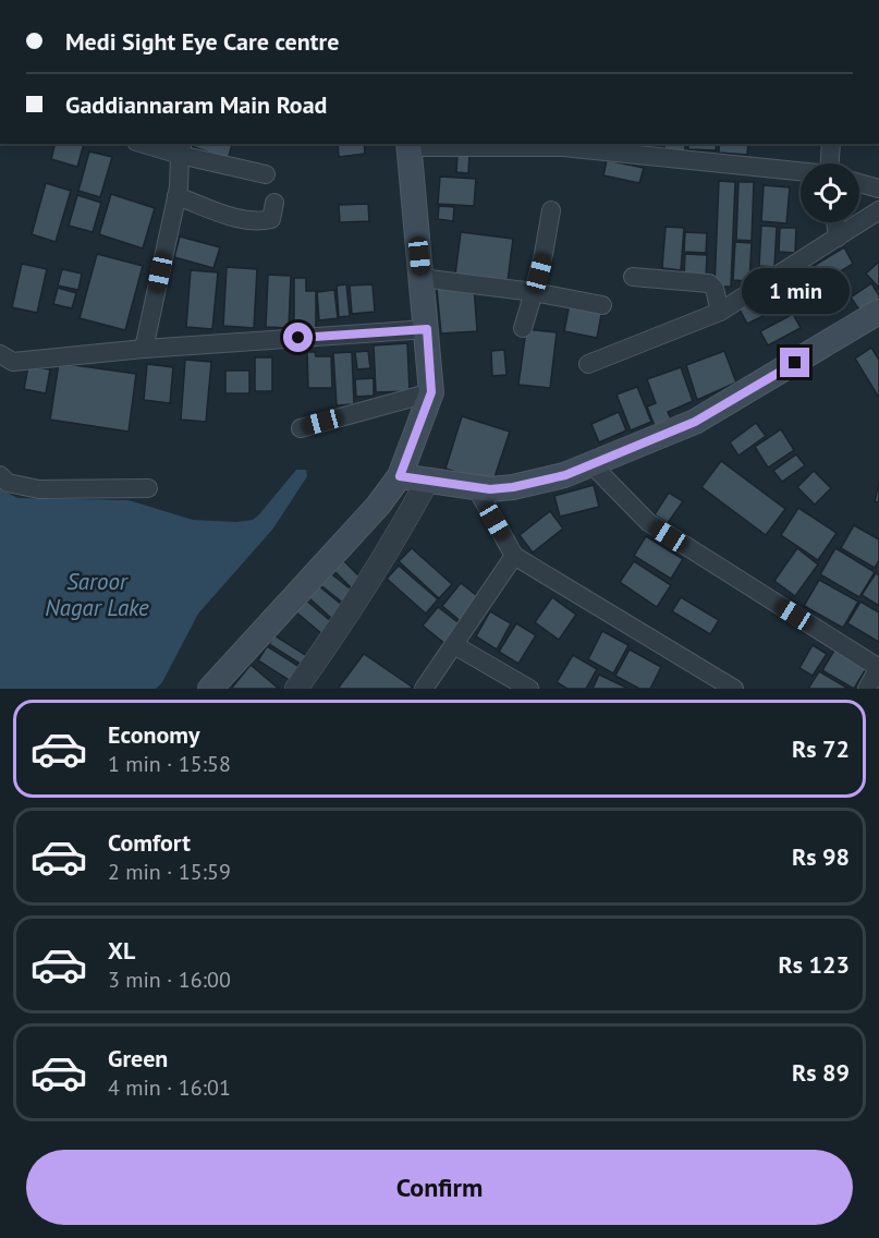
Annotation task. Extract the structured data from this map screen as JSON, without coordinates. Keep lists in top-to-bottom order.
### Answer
{
  "water": ["Saroor Nagar Lake"],
  "page": {
    "banner": ["Medi Sight Eye Care centre", "Gaddiannaram Main Road"],
    "bubble": "1 min",
    "list": [
      {
        "name": "Economy",
        "note": "1 min · 15:58",
        "value": "Rs 72"
      },
      {
        "name": "Comfort",
        "note": "2 min · 15:59",
        "value": "Rs 98"
      },
      {
        "name": "XL",
        "note": "3 min · 16:00",
        "value": "Rs 123"
      },
      {
        "name": "Green",
        "note": "4 min · 16:01",
        "value": "Rs 89"
      }
    ],
    "buttons": "Confirm"
  }
}
